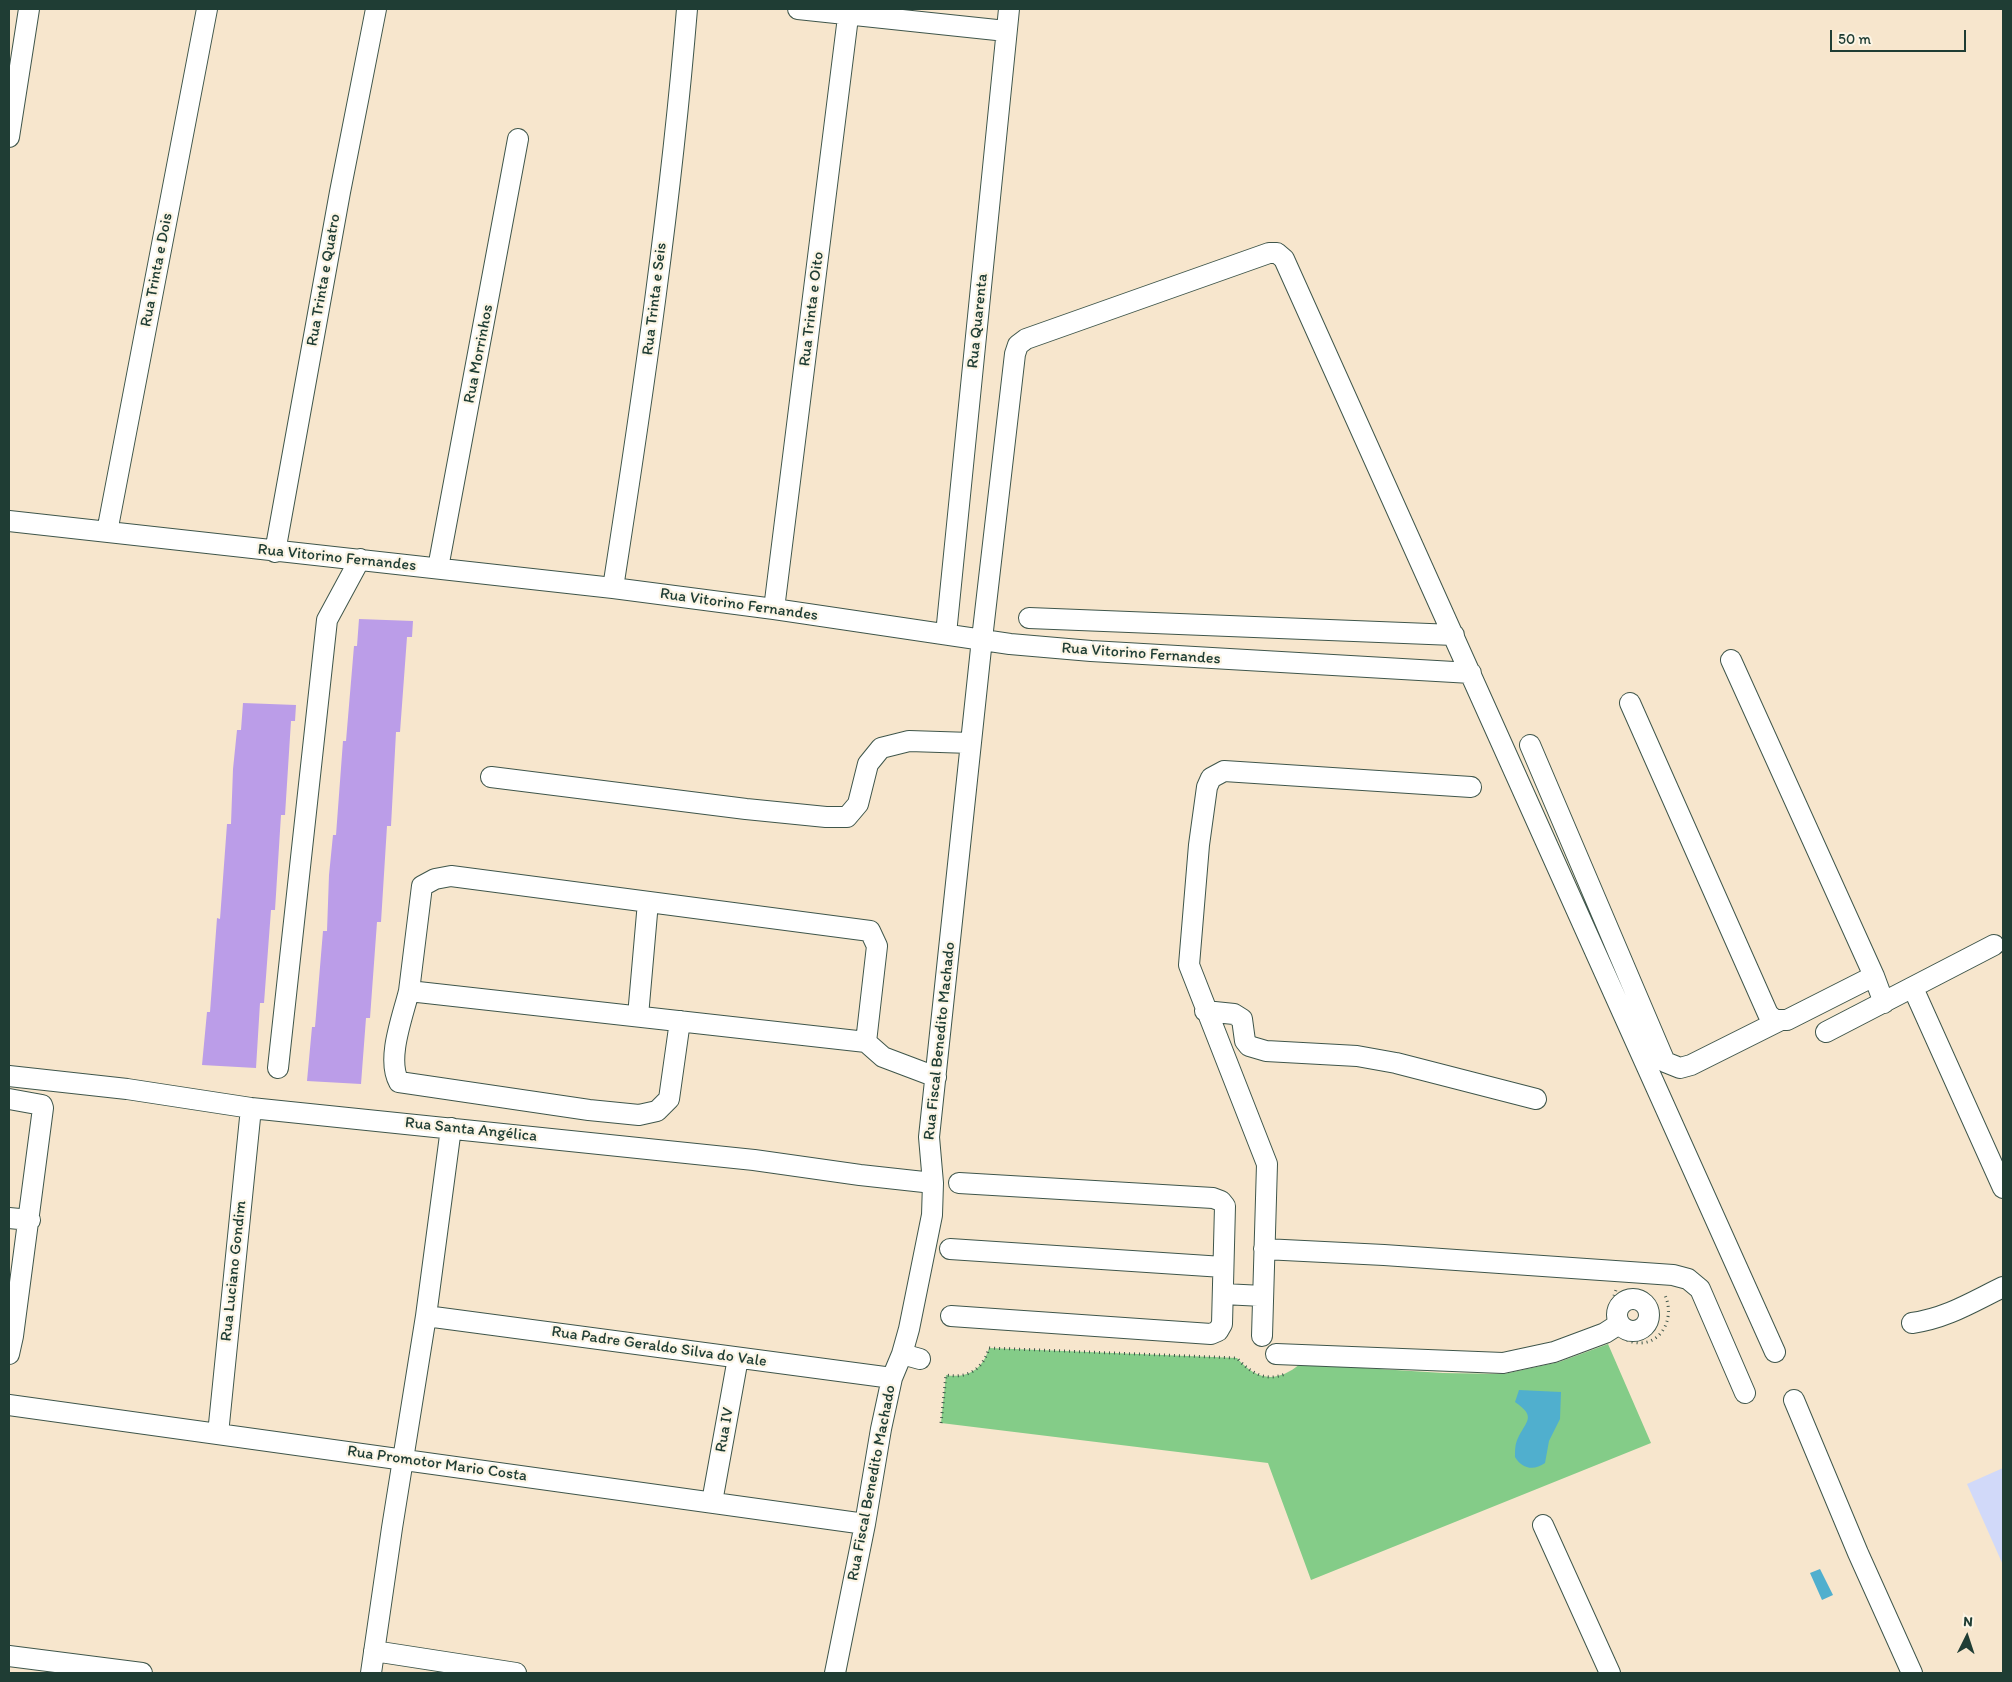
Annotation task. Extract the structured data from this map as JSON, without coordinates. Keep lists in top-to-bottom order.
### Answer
{
  "streets": {
    "street": [
      "Rua Trinta e Dois",
      "Rua Trinta e Quatro",
      "Rua Trinta e Seis",
      "Rua Trinta e Oito",
      "Rua Quarenta",
      "Rua Morrinhos",
      "Rua Vitorino Fernandes",
      "Rua Fiscal Benedito Machado",
      "Rua Santa Angélica",
      "Rua Luciano Gondim",
      "Rua Padre Geraldo Silva do Vale",
      "Rua IV",
      "Rua Promotor Mario Costa"
    ]
  },
  "crossings": [
    ["Rua Trinta e Dois", "Rua Vitorino Fernandes"],
    ["Rua Trinta e Quatro", "Rua Vitorino Fernandes"],
    ["Rua Trinta e Seis", "Rua Vitorino Fernandes"],
    ["Rua Trinta e Oito", "Rua Vitorino Fernandes"],
    ["Rua Quarenta", "Rua Vitorino Fernandes"],
    ["Rua Morrinhos", "Rua Vitorino Fernandes"],
    ["Rua Vitorino Fernandes", "Rua Fiscal Benedito Machado"],
    ["Rua Fiscal Benedito Machado", "Rua Santa Angélica"],
    ["Rua Fiscal Benedito Machado", "Rua Padre Geraldo Silva do Vale"],
    ["Rua Fiscal Benedito Machado", "Rua Promotor Mario Costa"],
    ["Rua Santa Angélica", "Rua Luciano Gondim"],
    ["Rua Luciano Gondim", "Rua Promotor Mario Costa"],
    ["Rua Padre Geraldo Silva do Vale", "Rua IV"],
    ["Rua IV", "Rua Promotor Mario Costa"]
  ],
  "scale_bar": "50 m",
  "north": "top"
}
